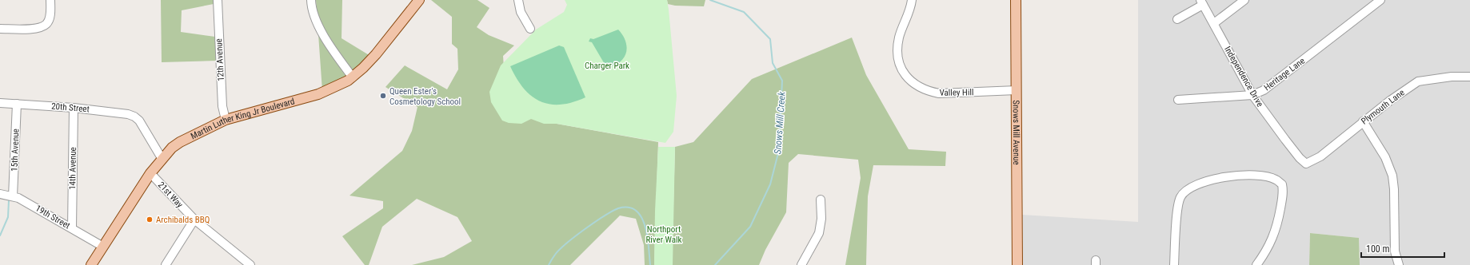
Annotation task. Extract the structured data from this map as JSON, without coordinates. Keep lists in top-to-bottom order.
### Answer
{
  "streets": {
    "main road": ["Martin Luther King Jr Boulevard", "Snows Mill Avenue"],
    "street": [
      "12th Avenue",
      "Heritage Lane",
      "Independence Drive",
      "Valley Hill",
      "Plymouth Lane",
      "20th Street",
      "15th Avenue",
      "14th Avenue",
      "21st Way",
      "19th Street"
    ]
  },
  "crossings": [
    ["12th Avenue", "Martin Luther King Jr Boulevard"],
    ["Heritage Lane", "Independence Drive"],
    ["Independence Drive", "Plymouth Lane"],
    ["Valley Hill", "Snows Mill Avenue"],
    ["20th Street", "Martin Luther King Jr Boulevard"],
    ["20th Street", "15th Avenue"],
    ["20th Street", "14th Avenue"],
    ["Martin Luther King Jr Boulevard", "21st Way"],
    ["Martin Luther King Jr Boulevard", "19th Street"],
    ["15th Avenue", "19th Street"],
    ["14th Avenue", "19th Street"]
  ],
  "water": ["Snows Mill Creek"],
  "parks": ["Charger Park", "Northport River Walk"],
  "places": ["Queen Ester's Cosmetology School", "Archibalds BBQ"],
  "scale_bar": "100 m"
}
